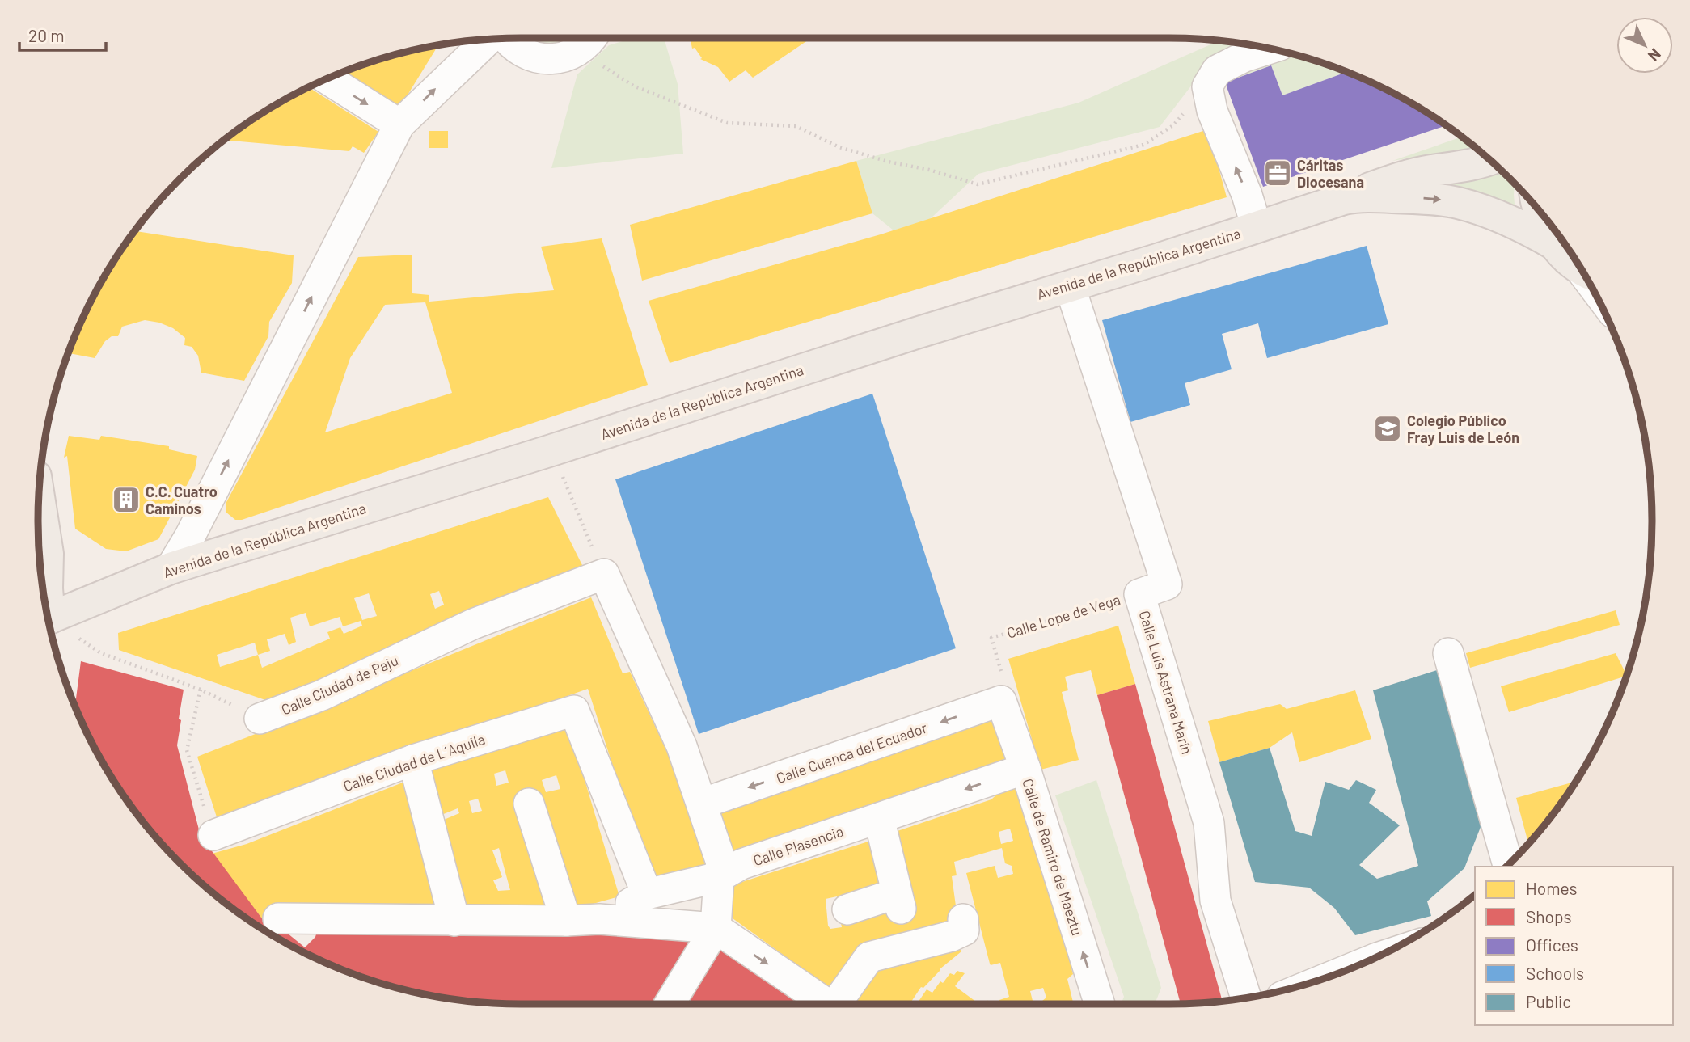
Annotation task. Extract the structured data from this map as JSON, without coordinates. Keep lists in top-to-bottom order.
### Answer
{
  "streets": {
    "main road": ["Avenida de la República Argentina"],
    "street": [
      "Calle Luis Astrana Marín",
      "Calle Ciudad de Paju",
      "Calle Cuenca del Ecuador",
      "Calle Ciudad de L´Aquila",
      "Calle Plasencia",
      "Calle de Ramiro de Maeztu"
    ],
    "path": ["Calle Lope de Vega"]
  },
  "crossings": [
    ["Avenida de la República Argentina", "Calle Luis Astrana Marín"],
    ["Calle Lope de Vega", "Calle Luis Astrana Marín"],
    ["Calle Lope de Vega", "Calle Cuenca del Ecuador"],
    ["Calle Lope de Vega", "Calle de Ramiro de Maeztu"],
    ["Calle Cuenca del Ecuador", "Calle de Ramiro de Maeztu"],
    ["Calle Ciudad de L´Aquila", "Calle Plasencia"],
    ["Calle Plasencia", "Calle de Ramiro de Maeztu"]
  ],
  "one_way": ["Calle de Ramiro de Maeztu"],
  "places": {
    "office": ["Cáritas Diocesana"],
    "school or university": ["Colegio Público Fray Luis de León"],
    "building": ["C.C. Cuatro Caminos"]
  },
  "legend": [
    "Homes",
    "Shops",
    "Offices",
    "Schools",
    "Public"
  ],
  "scale_bar": "20 m",
  "north": "bottom right"
}
